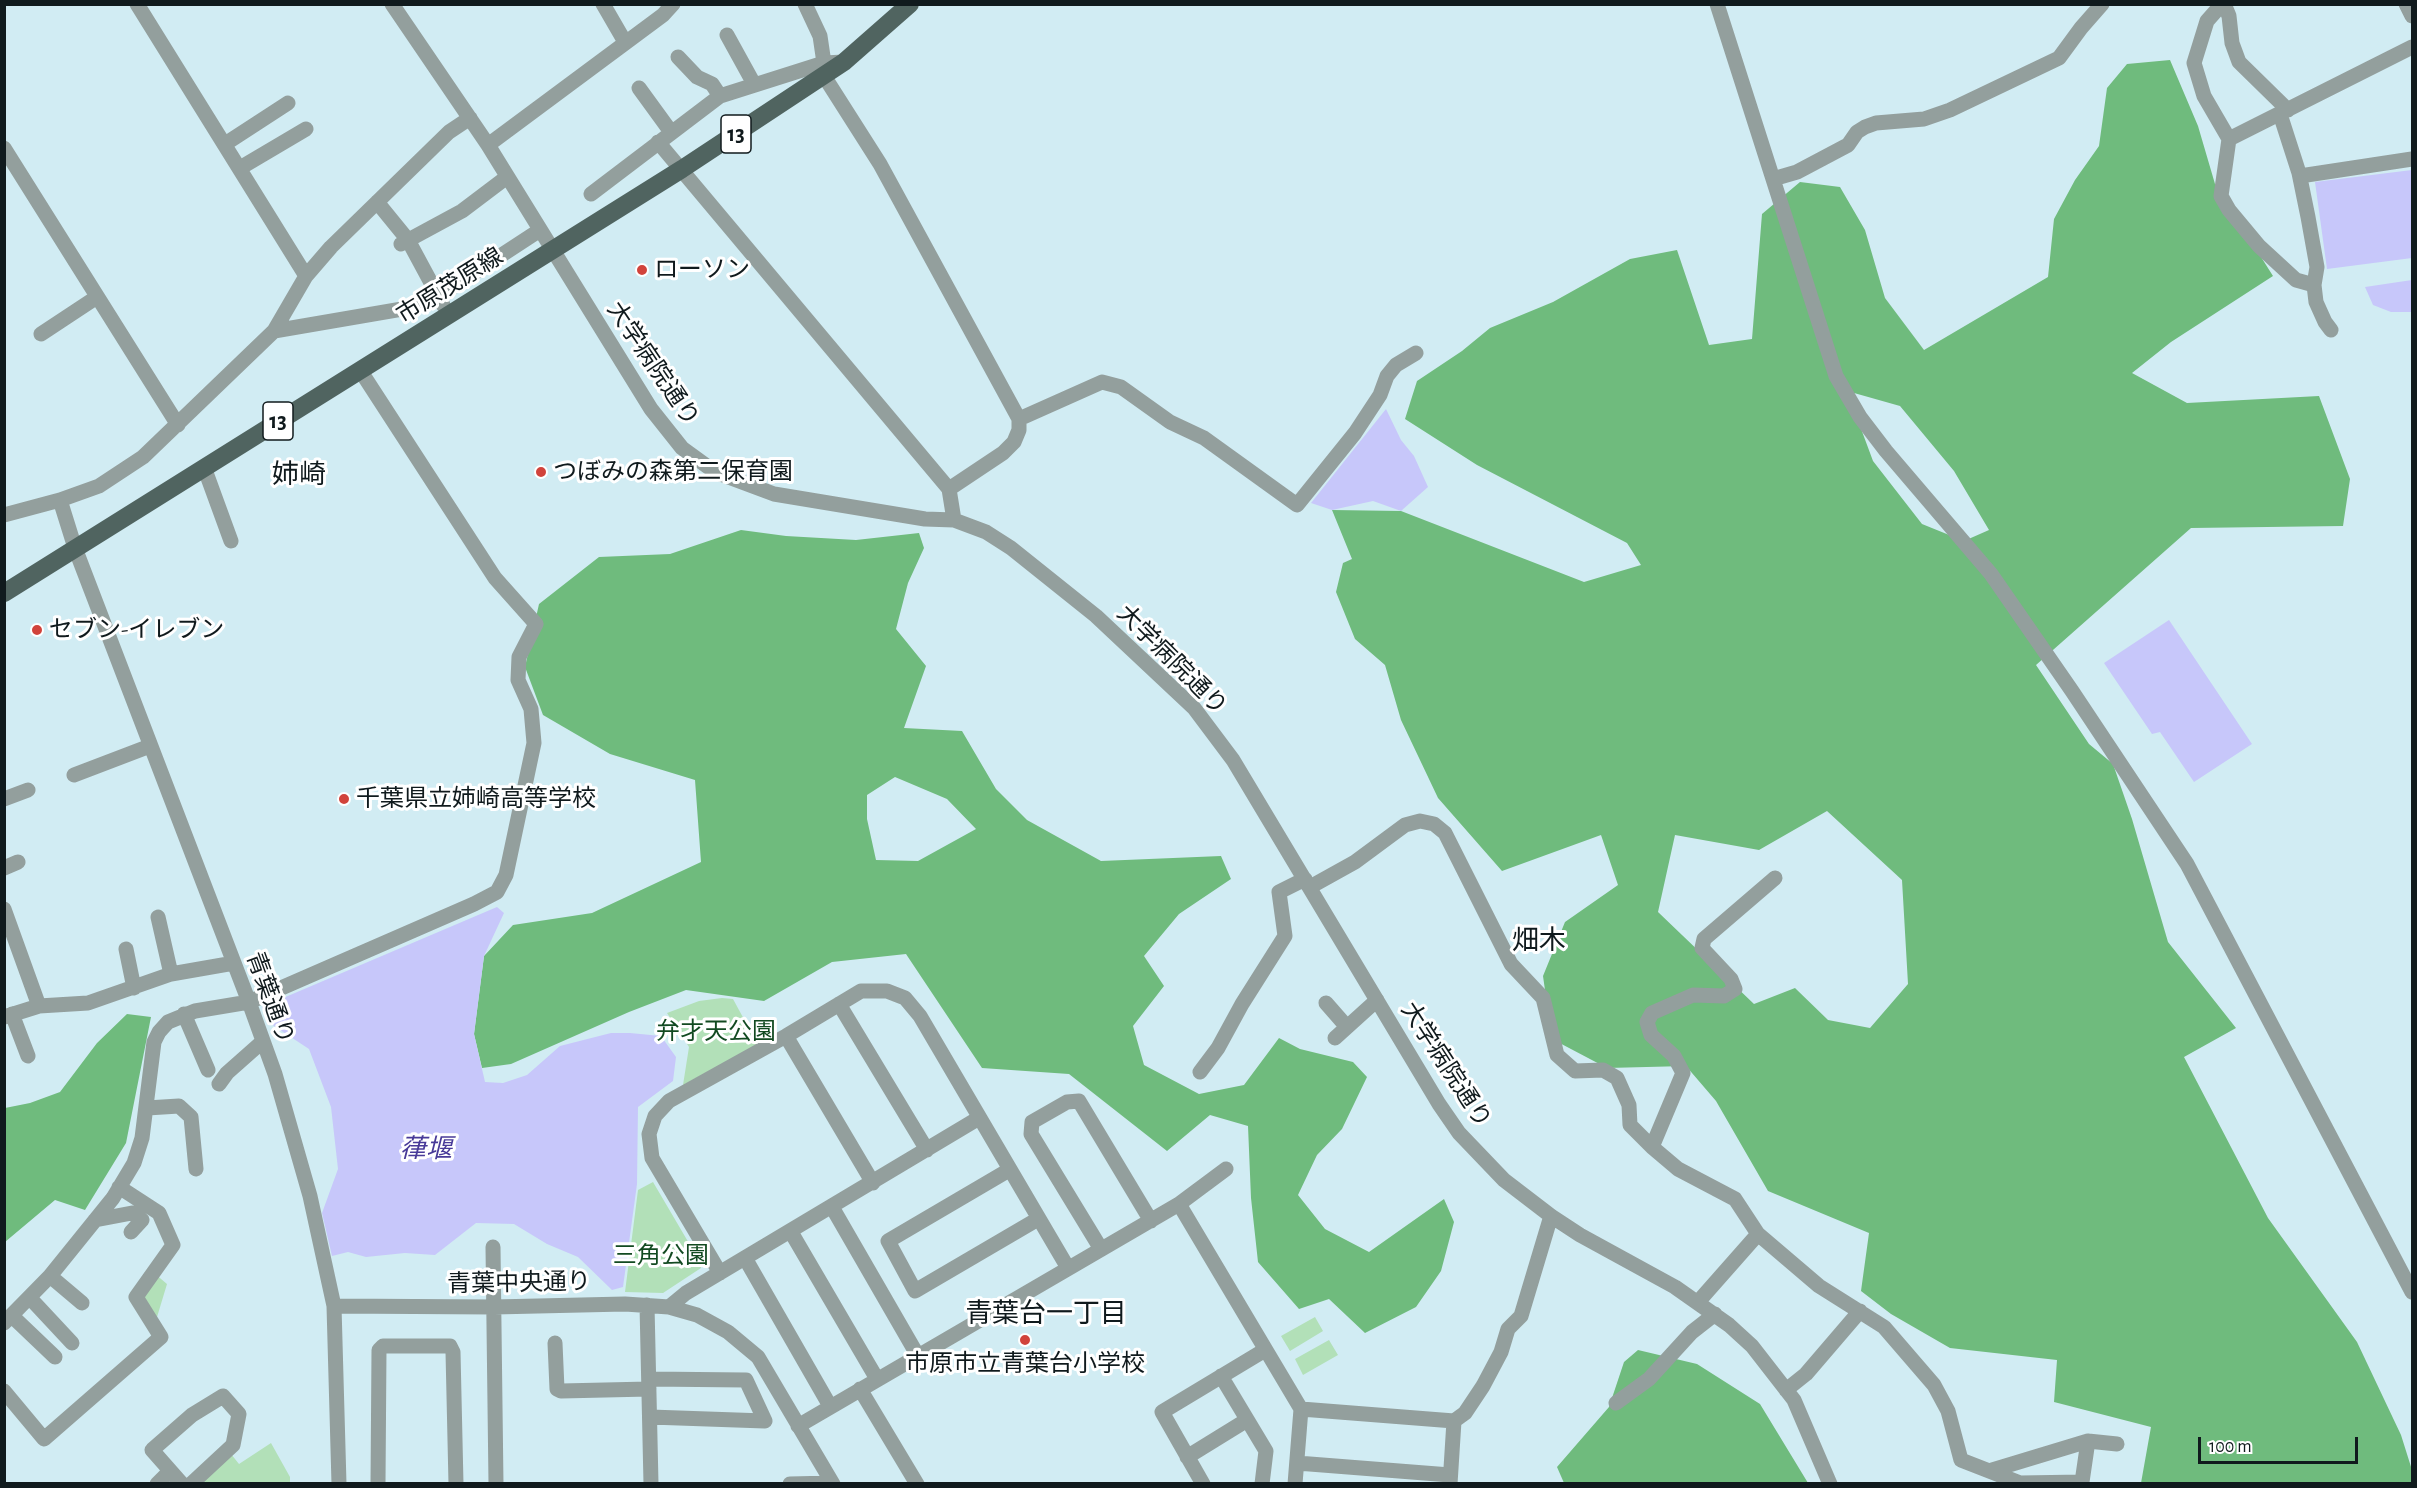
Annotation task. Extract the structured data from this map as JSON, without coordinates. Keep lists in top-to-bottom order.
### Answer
{
  "streets": {
    "main road": ["13", "市原茂原線"],
    "street": ["大学病院通り", "青葉通り", "青葉中央通り"]
  },
  "crossings": [
    ["市原茂原線", "大学病院通り"],
    ["市原茂原線", "青葉通り"],
    ["青葉通り", "青葉中央通り"]
  ],
  "districts": ["姉崎", "畑木", "青葉台一丁目"],
  "water": ["葎堰"],
  "parks": ["弁才天公園", "三角公園"],
  "places": [
    "ローソン",
    "つぼみの森第二保育園",
    "セブン-イレブン",
    "千葉県立姉崎高等学校",
    "市原市立青葉台小学校"
  ],
  "scale_bar": "100 m"
}
